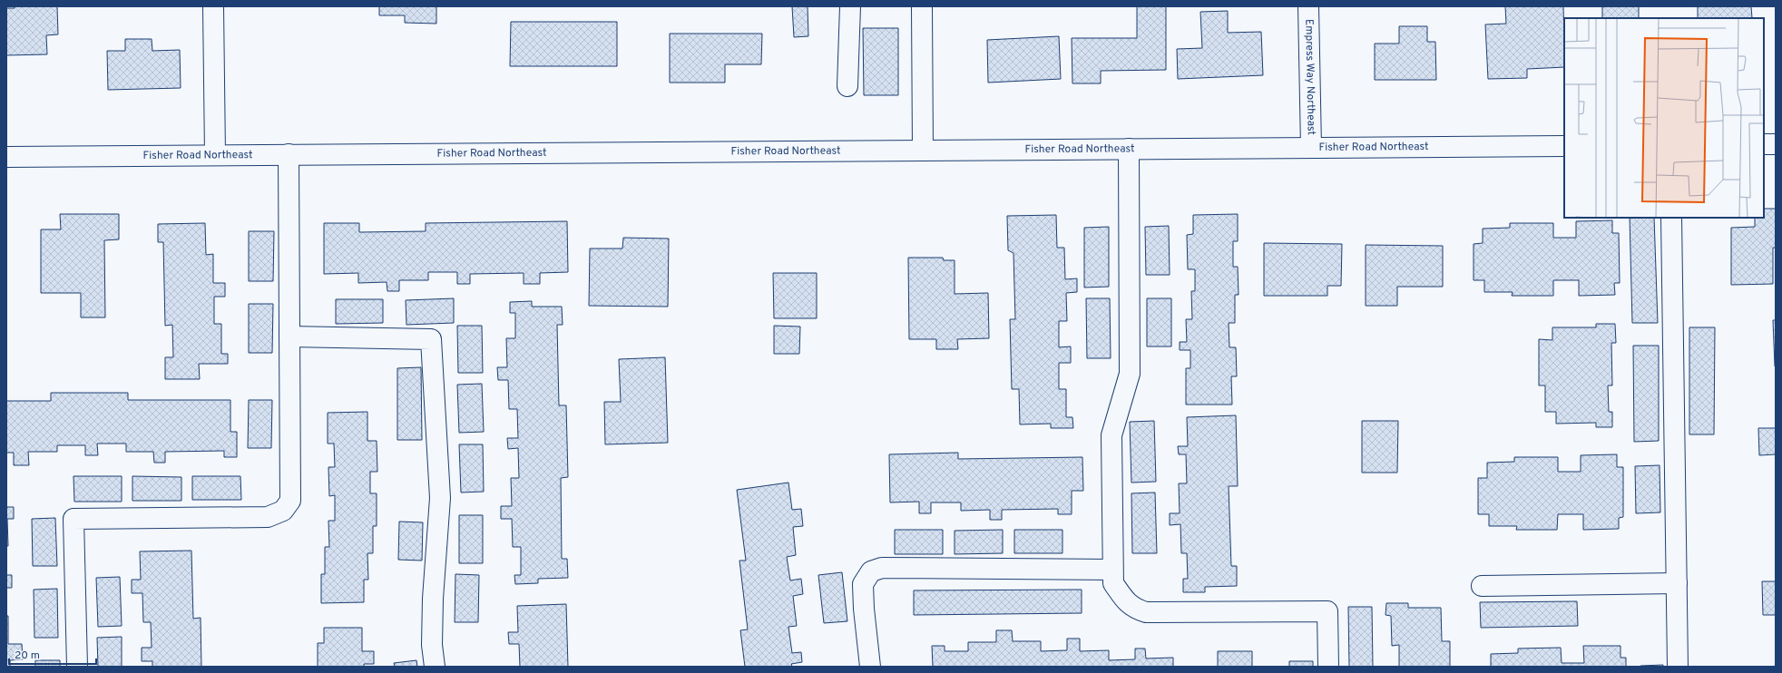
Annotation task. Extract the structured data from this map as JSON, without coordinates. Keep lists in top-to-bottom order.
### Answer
{
  "streets": {
    "street": ["Empress Way Northeast", "Fisher Road Northeast"]
  },
  "crossings": [
    ["Empress Way Northeast", "Fisher Road Northeast"]
  ],
  "scale_bar": "20 m"
}
